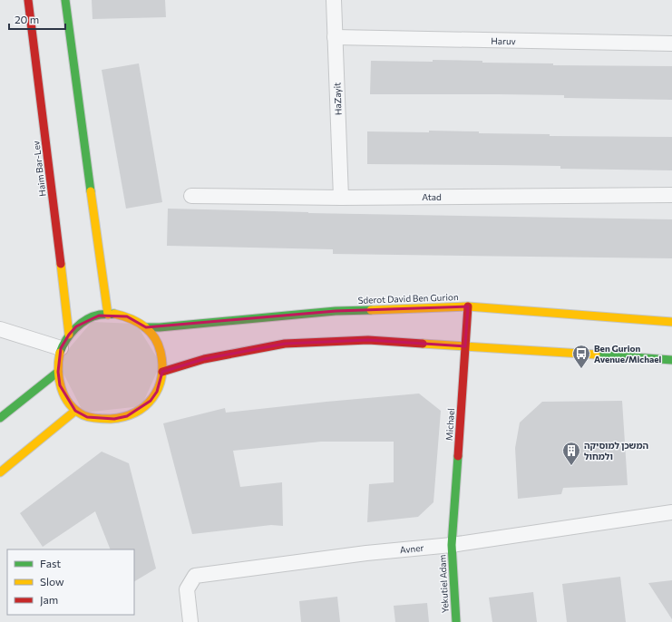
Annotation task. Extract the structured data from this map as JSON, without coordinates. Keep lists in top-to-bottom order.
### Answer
{
  "streets": {
    "street": [
      "Haruv",
      "HaZayit",
      "Haim Bar-Lev",
      "Atad",
      "Sderot David Ben Gurion",
      "Michael",
      "Avner",
      "Yekutiel Adam"
    ]
  },
  "crossings": [
    ["Haruv", "HaZayit"],
    ["HaZayit", "Atad"],
    ["Haim Bar-Lev", "Sderot David Ben Gurion"],
    ["Sderot David Ben Gurion", "Michael"],
    ["Michael", "Avner"],
    ["Michael", "Yekutiel Adam"],
    ["Avner", "Yekutiel Adam"]
  ],
  "places": {
    "bus stop": ["Ben Gurion Avenue/Michael"],
    "building": ["המשכן למוסיקה ולמחול"]
  },
  "legend": ["Fast", "Slow", "Jam"],
  "scale_bar": "20 m"
}
